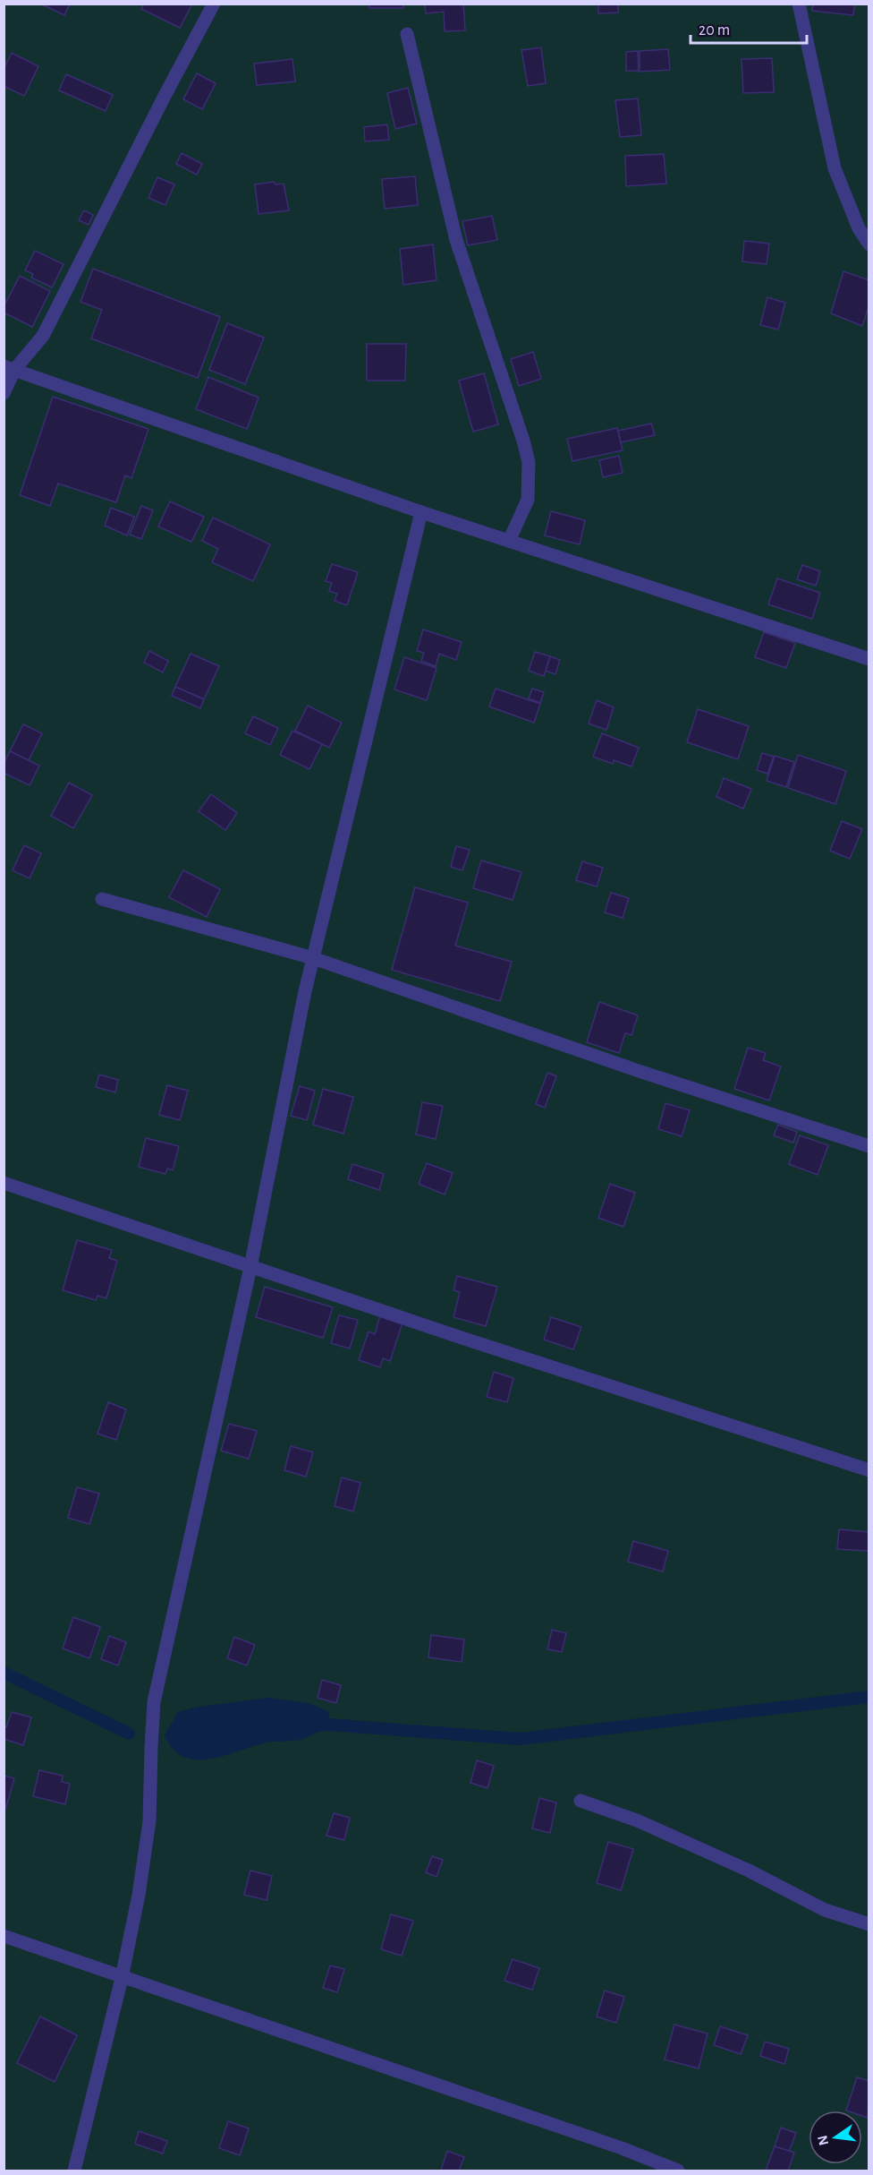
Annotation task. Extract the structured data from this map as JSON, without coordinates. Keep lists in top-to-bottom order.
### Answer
{
  "scale_bar": "20 m",
  "north": "left"
}
